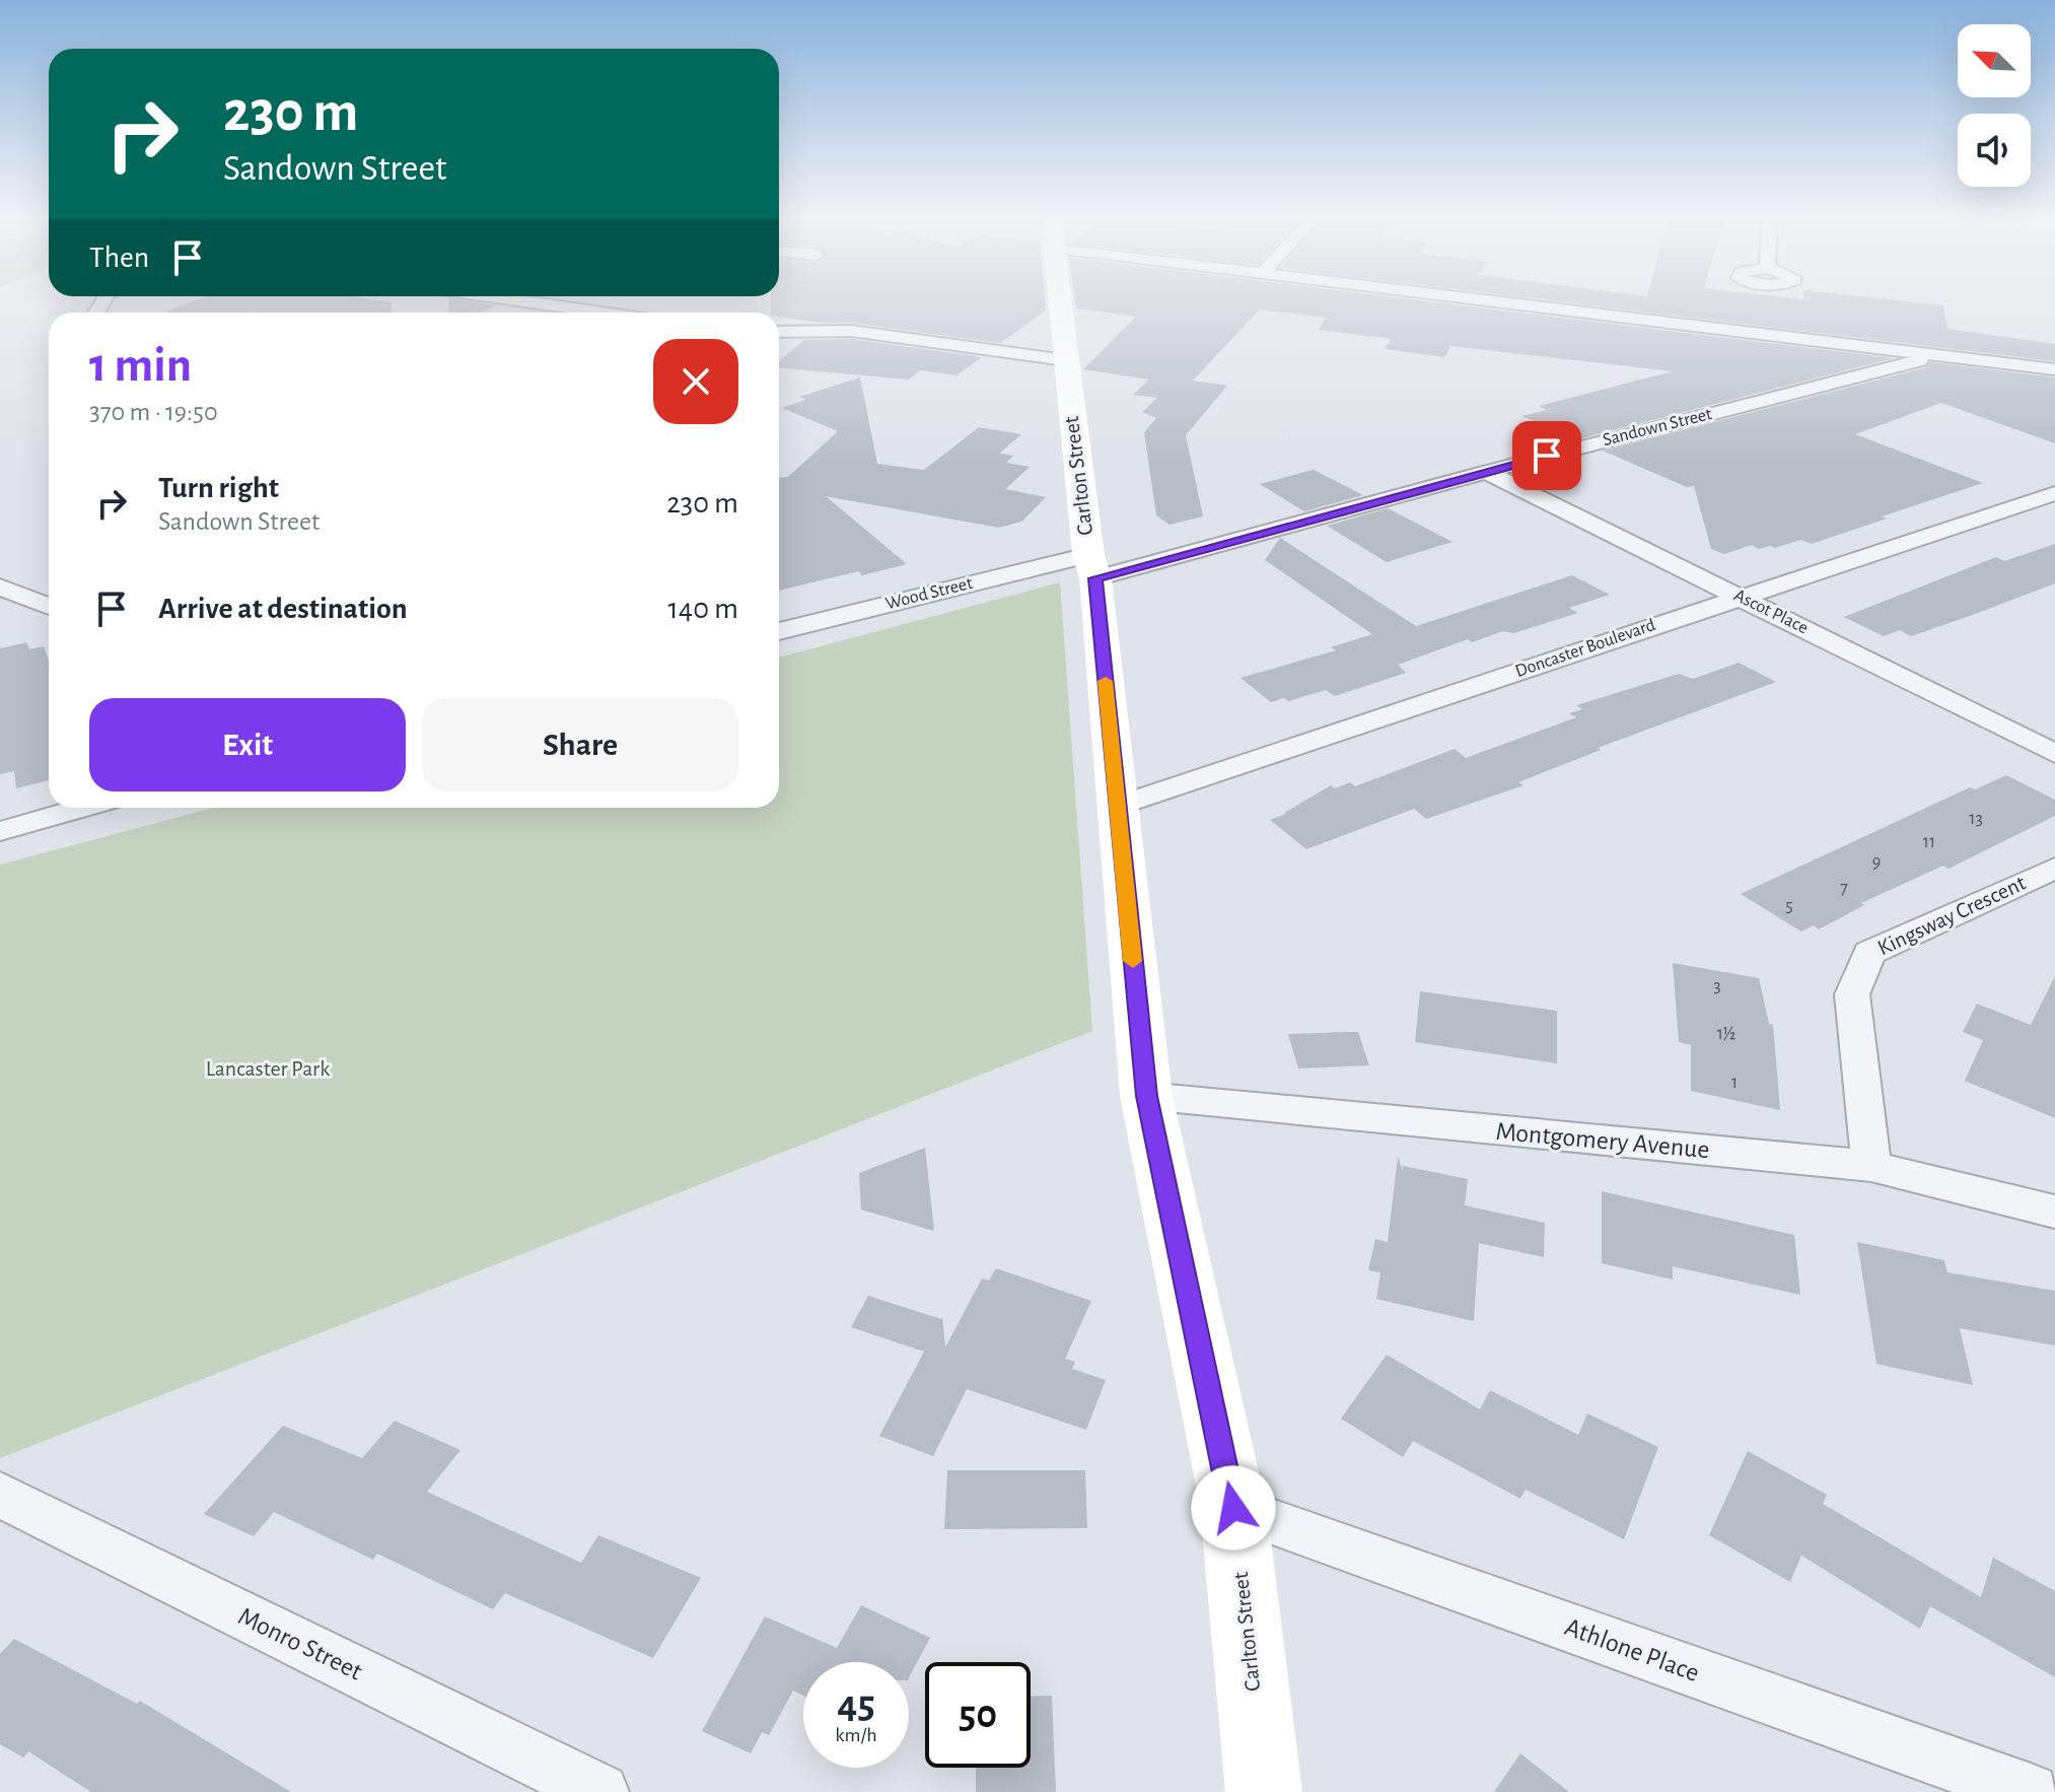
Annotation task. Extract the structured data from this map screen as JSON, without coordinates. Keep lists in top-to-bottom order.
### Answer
{
  "streets": {
    "main road": ["Carlton Street"],
    "street": [
      "Sandown Street",
      "Wood Street",
      "Ascot Place",
      "Doncaster Boulevard",
      "Kingsway Crescent",
      "Montgomery Avenue",
      "Monro Street",
      "Athlone Place"
    ]
  },
  "crossings": [
    ["Sandown Street", "Carlton Street"],
    ["Sandown Street", "Wood Street"],
    ["Sandown Street", "Ascot Place"],
    ["Carlton Street", "Wood Street"],
    ["Carlton Street", "Doncaster Boulevard"],
    ["Carlton Street", "Montgomery Avenue"],
    ["Carlton Street", "Athlone Place"],
    ["Ascot Place", "Doncaster Boulevard"],
    ["Kingsway Crescent", "Montgomery Avenue"]
  ],
  "parks": ["Lancaster Park"],
  "house_numbers": [
    "13",
    "11",
    "9",
    "7",
    "5",
    "3",
    "1½",
    "1"
  ],
  "north": "top left",
  "page": {
    "turn": ["230 m", "Sandown Street"],
    "then": "Then",
    "heading": ["1 min", "370 m · 19:50"],
    "list": [
      {
        "name": "Turn right",
        "note": "Sandown Street",
        "value": "230 m"
      },
      {
        "name": "Arrive at destination",
        "value": "140 m"
      }
    ],
    "buttons": ["Exit", "Share"],
    "speed": "45 km/h",
    "limit": "50"
  }
}
